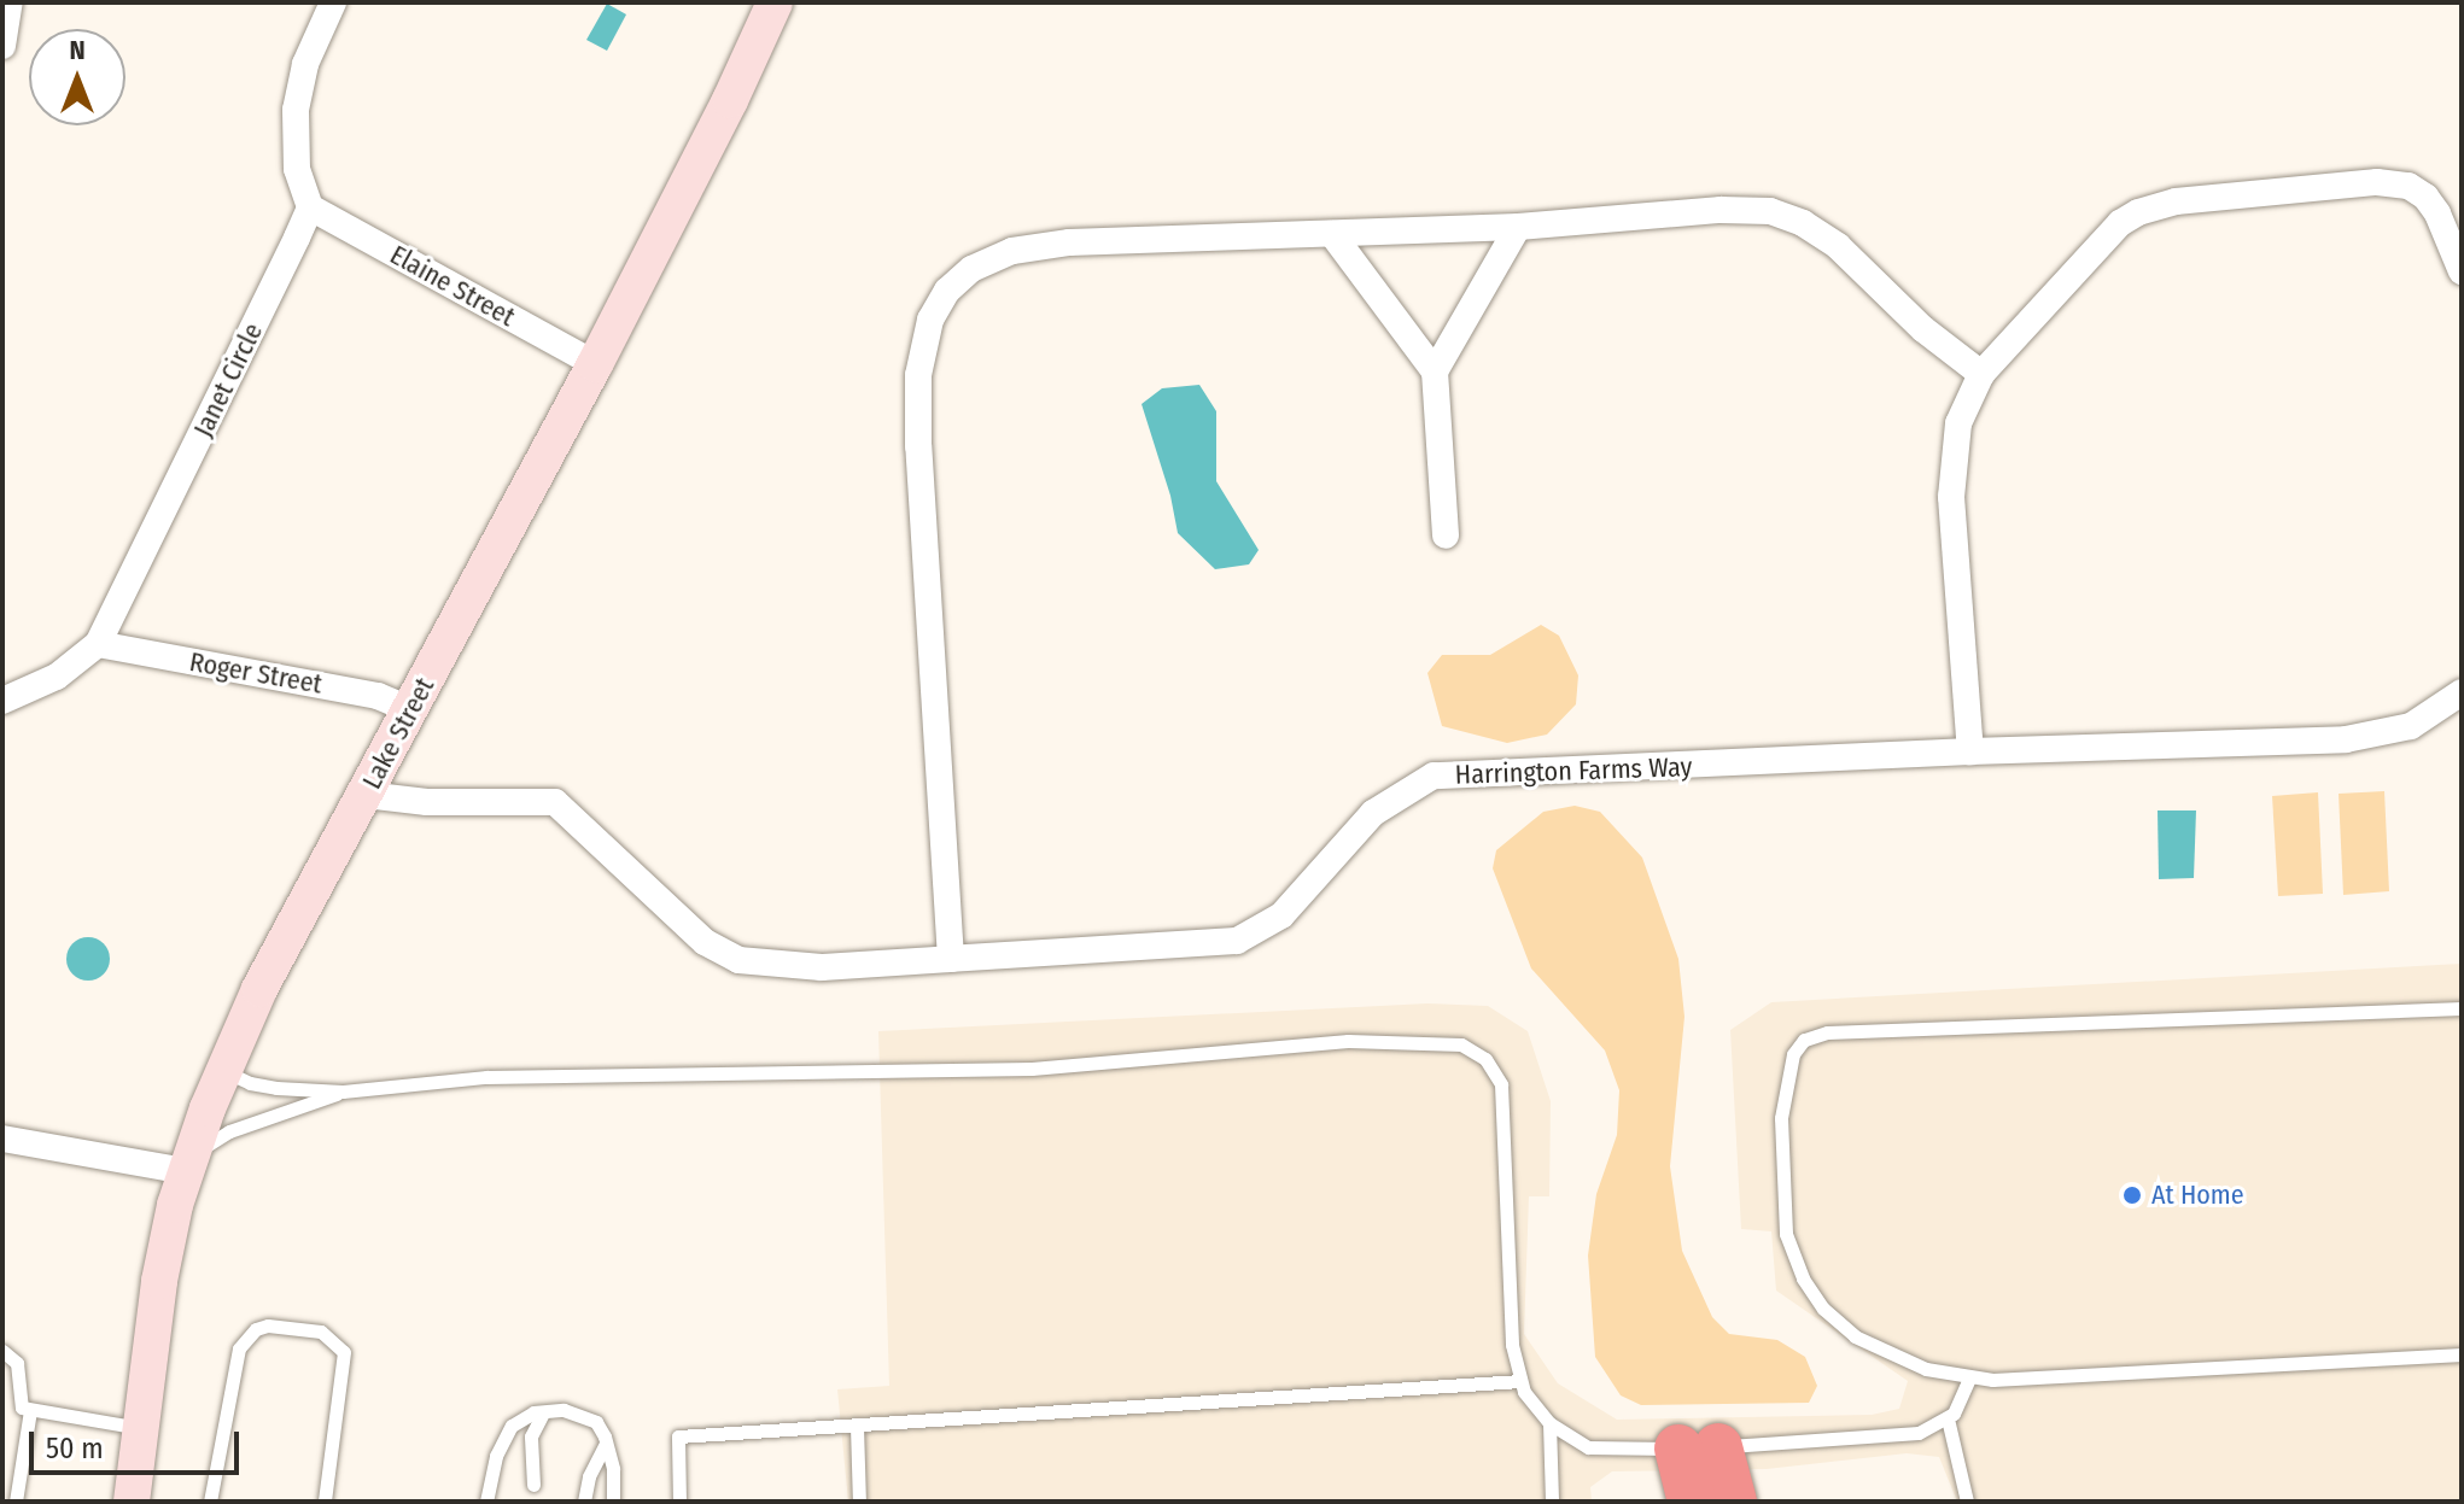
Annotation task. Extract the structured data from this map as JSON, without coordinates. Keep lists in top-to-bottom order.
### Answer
{
  "streets": {
    "street": [
      "Elaine Street",
      "Janet Circle",
      "Roger Street",
      "Lake Street",
      "Harrington Farms Way"
    ]
  },
  "crossings": [
    ["Elaine Street", "Janet Circle"],
    ["Elaine Street", "Lake Street"],
    ["Janet Circle", "Roger Street"],
    ["Roger Street", "Lake Street"],
    ["Lake Street", "Harrington Farms Way"]
  ],
  "places": ["At Home"],
  "scale_bar": "50 m",
  "north": "top"
}
